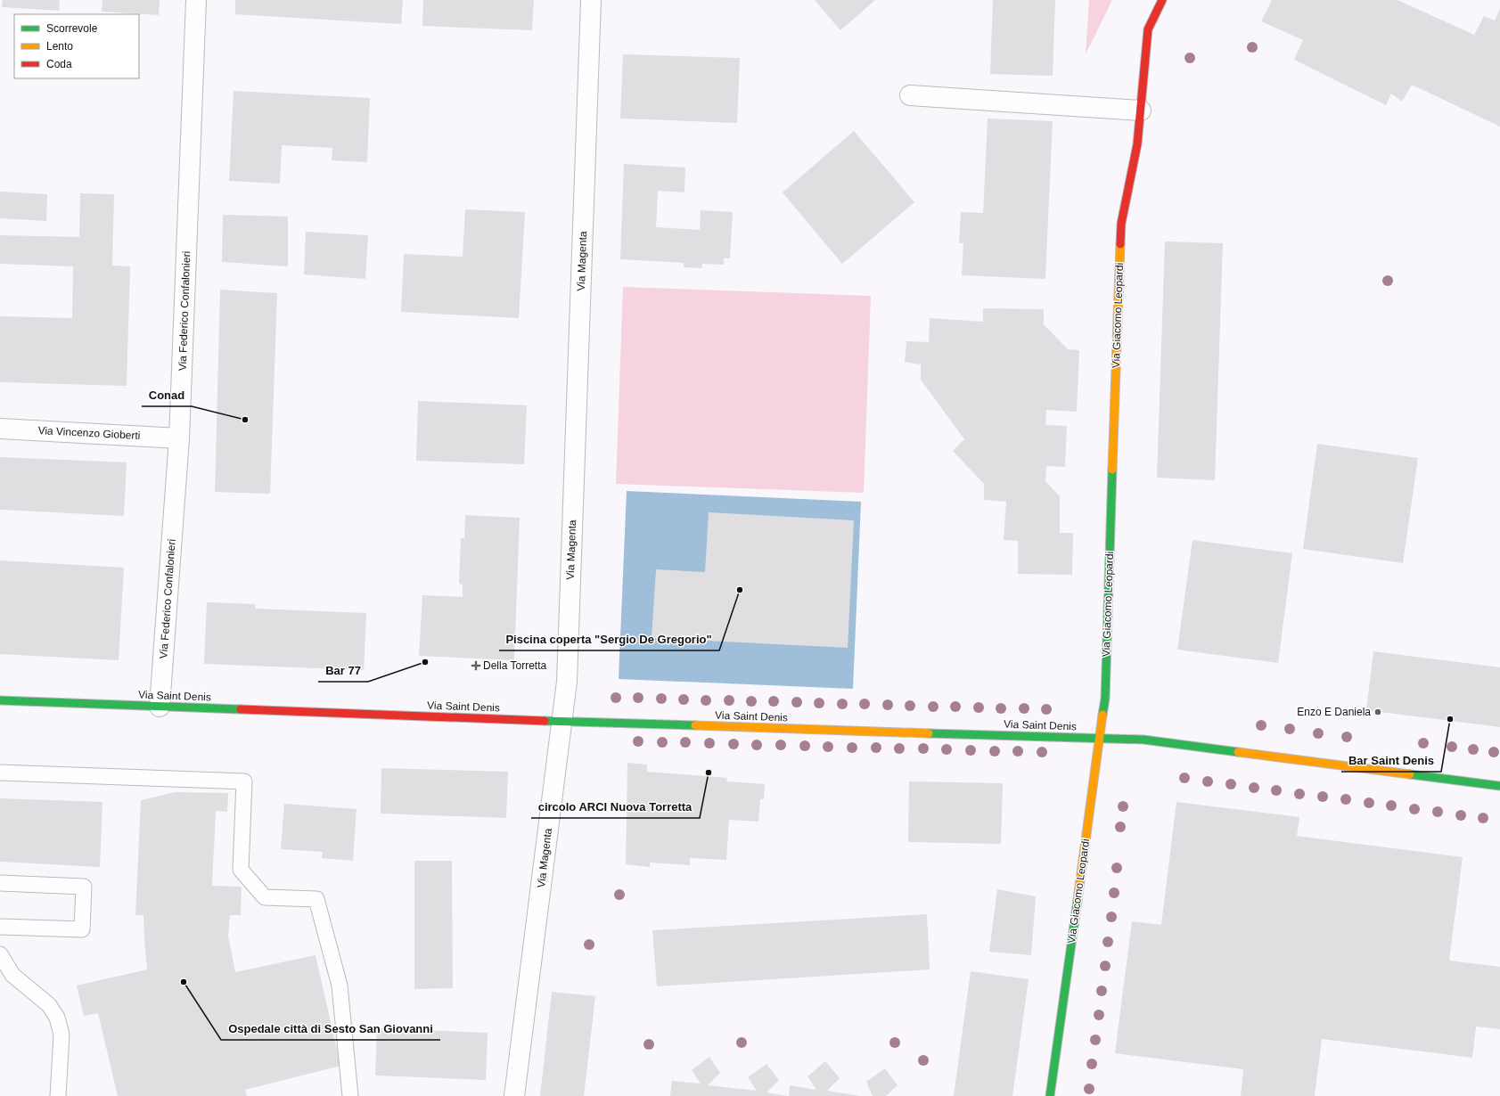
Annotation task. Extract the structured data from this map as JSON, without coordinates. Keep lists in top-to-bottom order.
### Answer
{
  "streets": {
    "street": [
      "Via Magenta",
      "Via Federico Confalonieri",
      "Via Giacomo Leopardi",
      "Via Vincenzo Gioberti",
      "Via Saint Denis"
    ]
  },
  "crossings": [
    ["Via Magenta", "Via Saint Denis"],
    ["Via Federico Confalonieri", "Via Vincenzo Gioberti"],
    ["Via Federico Confalonieri", "Via Saint Denis"],
    ["Via Giacomo Leopardi", "Via Saint Denis"]
  ],
  "places": {
    "other": [
      "Conad",
      "Piscina coperta \"Sergio De Gregorio\"",
      "Bar 77",
      "Enzo E Daniela",
      "Bar Saint Denis",
      "circolo ARCI Nuova Torretta",
      "Ospedale città di Sesto San Giovanni"
    ],
    "health": ["Della Torretta"]
  },
  "legend": ["Scorrevole", "Lento", "Coda"]
}
